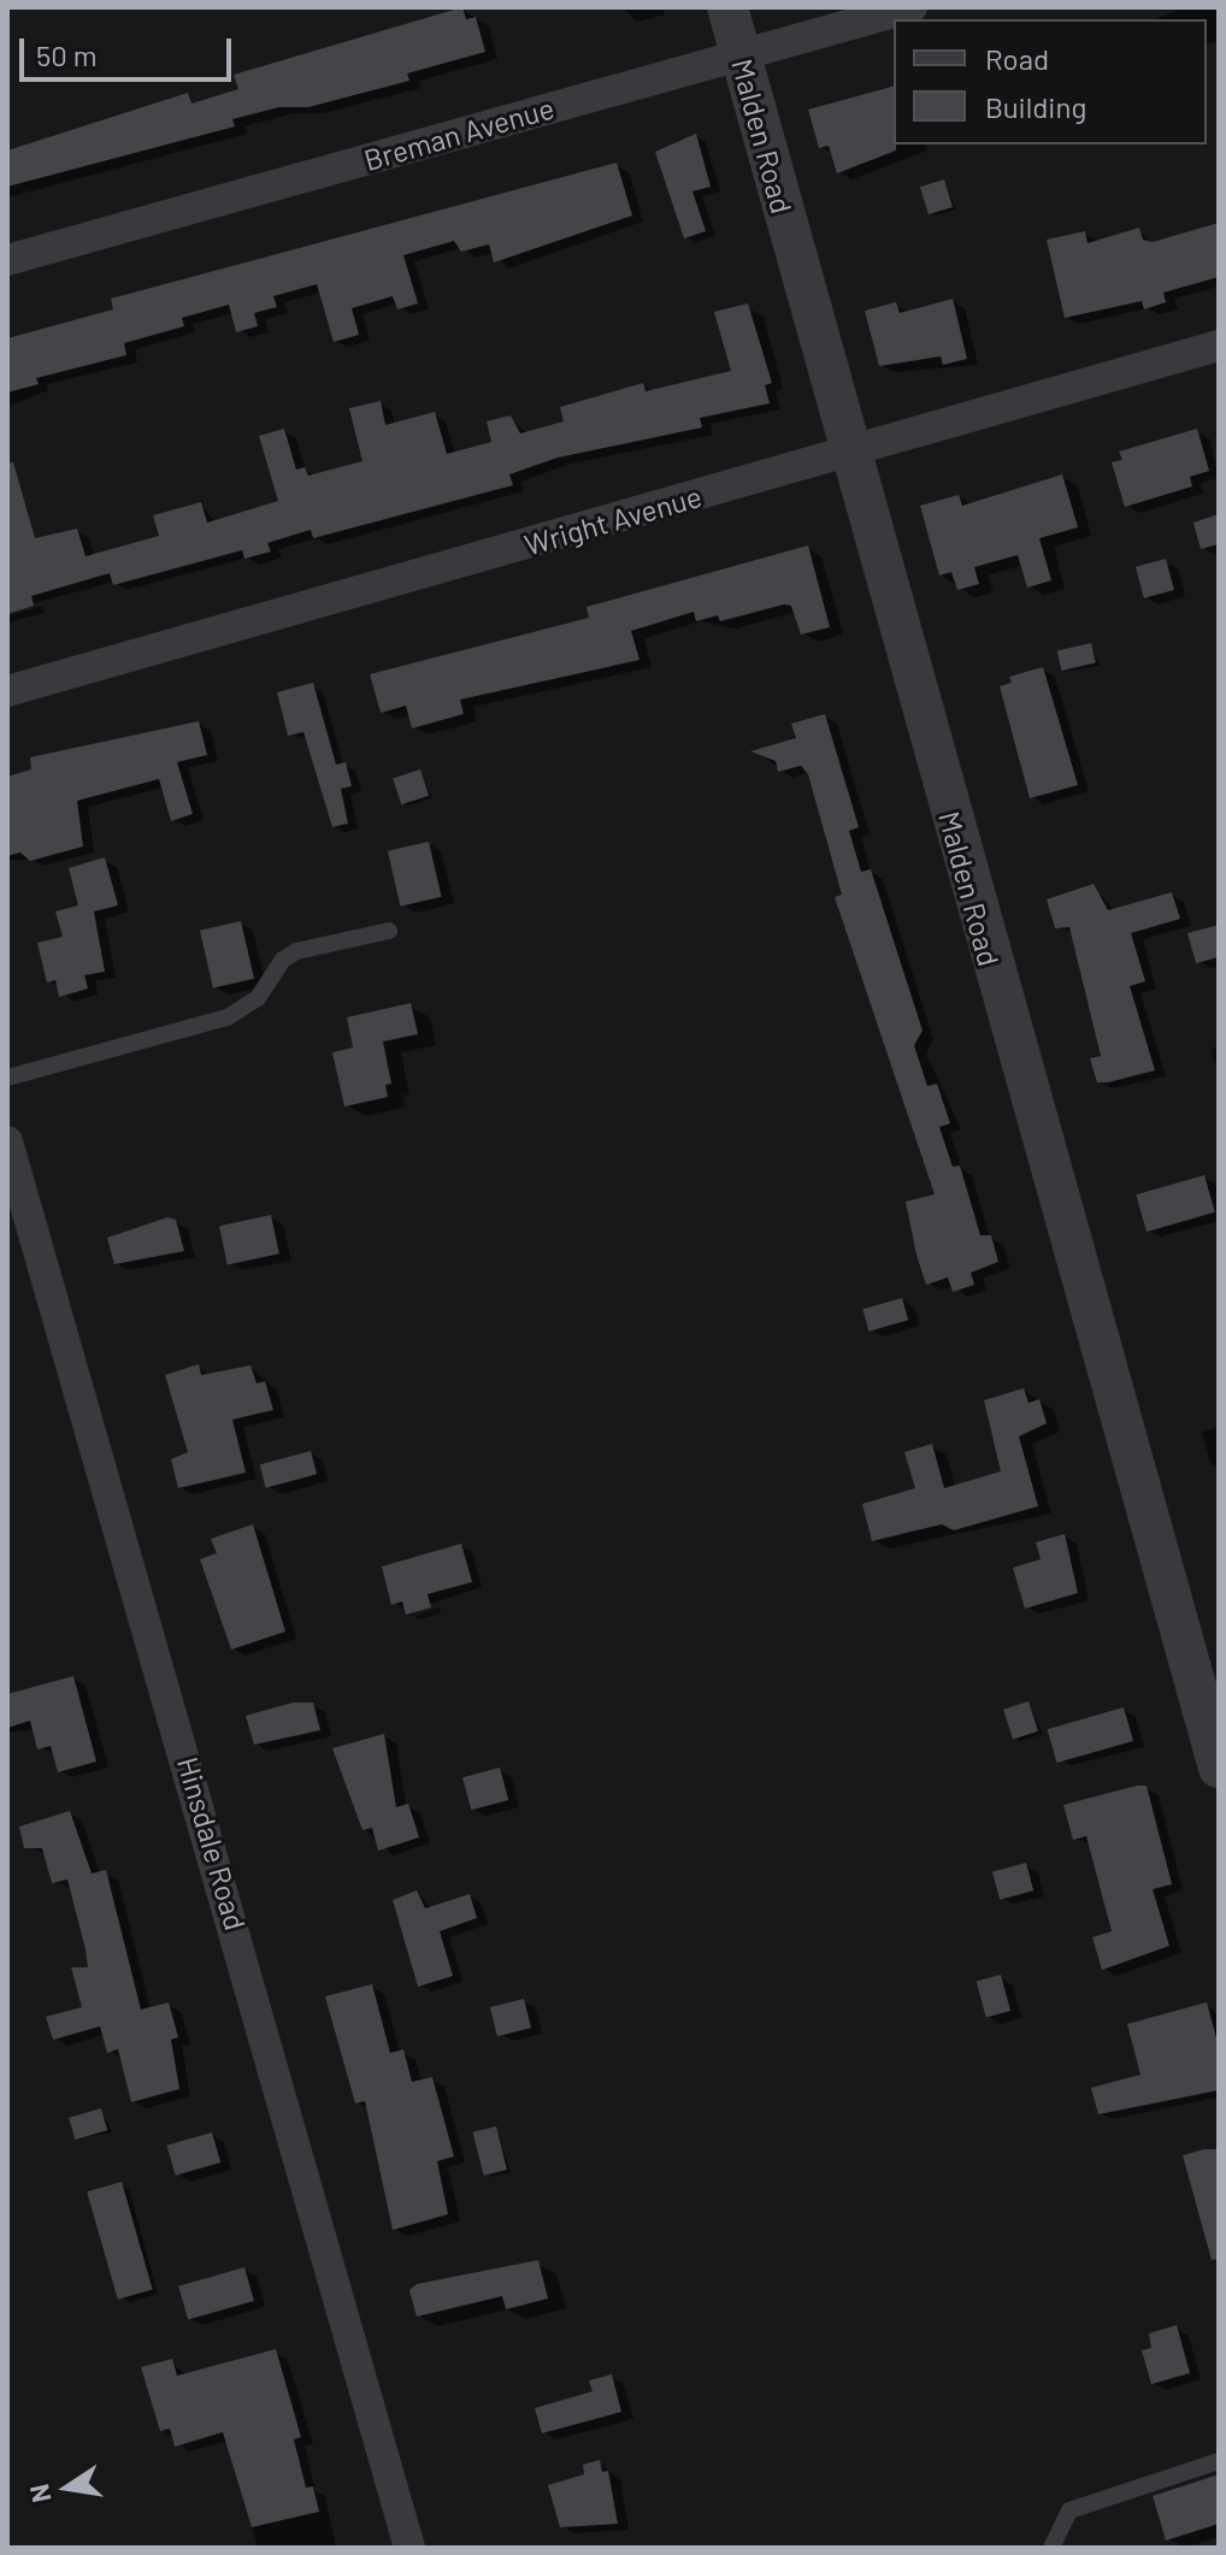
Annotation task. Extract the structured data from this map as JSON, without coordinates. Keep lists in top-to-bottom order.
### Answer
{
  "streets": {
    "street": [
      "Breman Avenue",
      "Malden Road",
      "Wright Avenue",
      "Hinsdale Road"
    ]
  },
  "crossings": [
    ["Breman Avenue", "Malden Road"],
    ["Malden Road", "Wright Avenue"]
  ],
  "legend": ["Road", "Building"],
  "scale_bar": "50 m",
  "north": "left"
}
